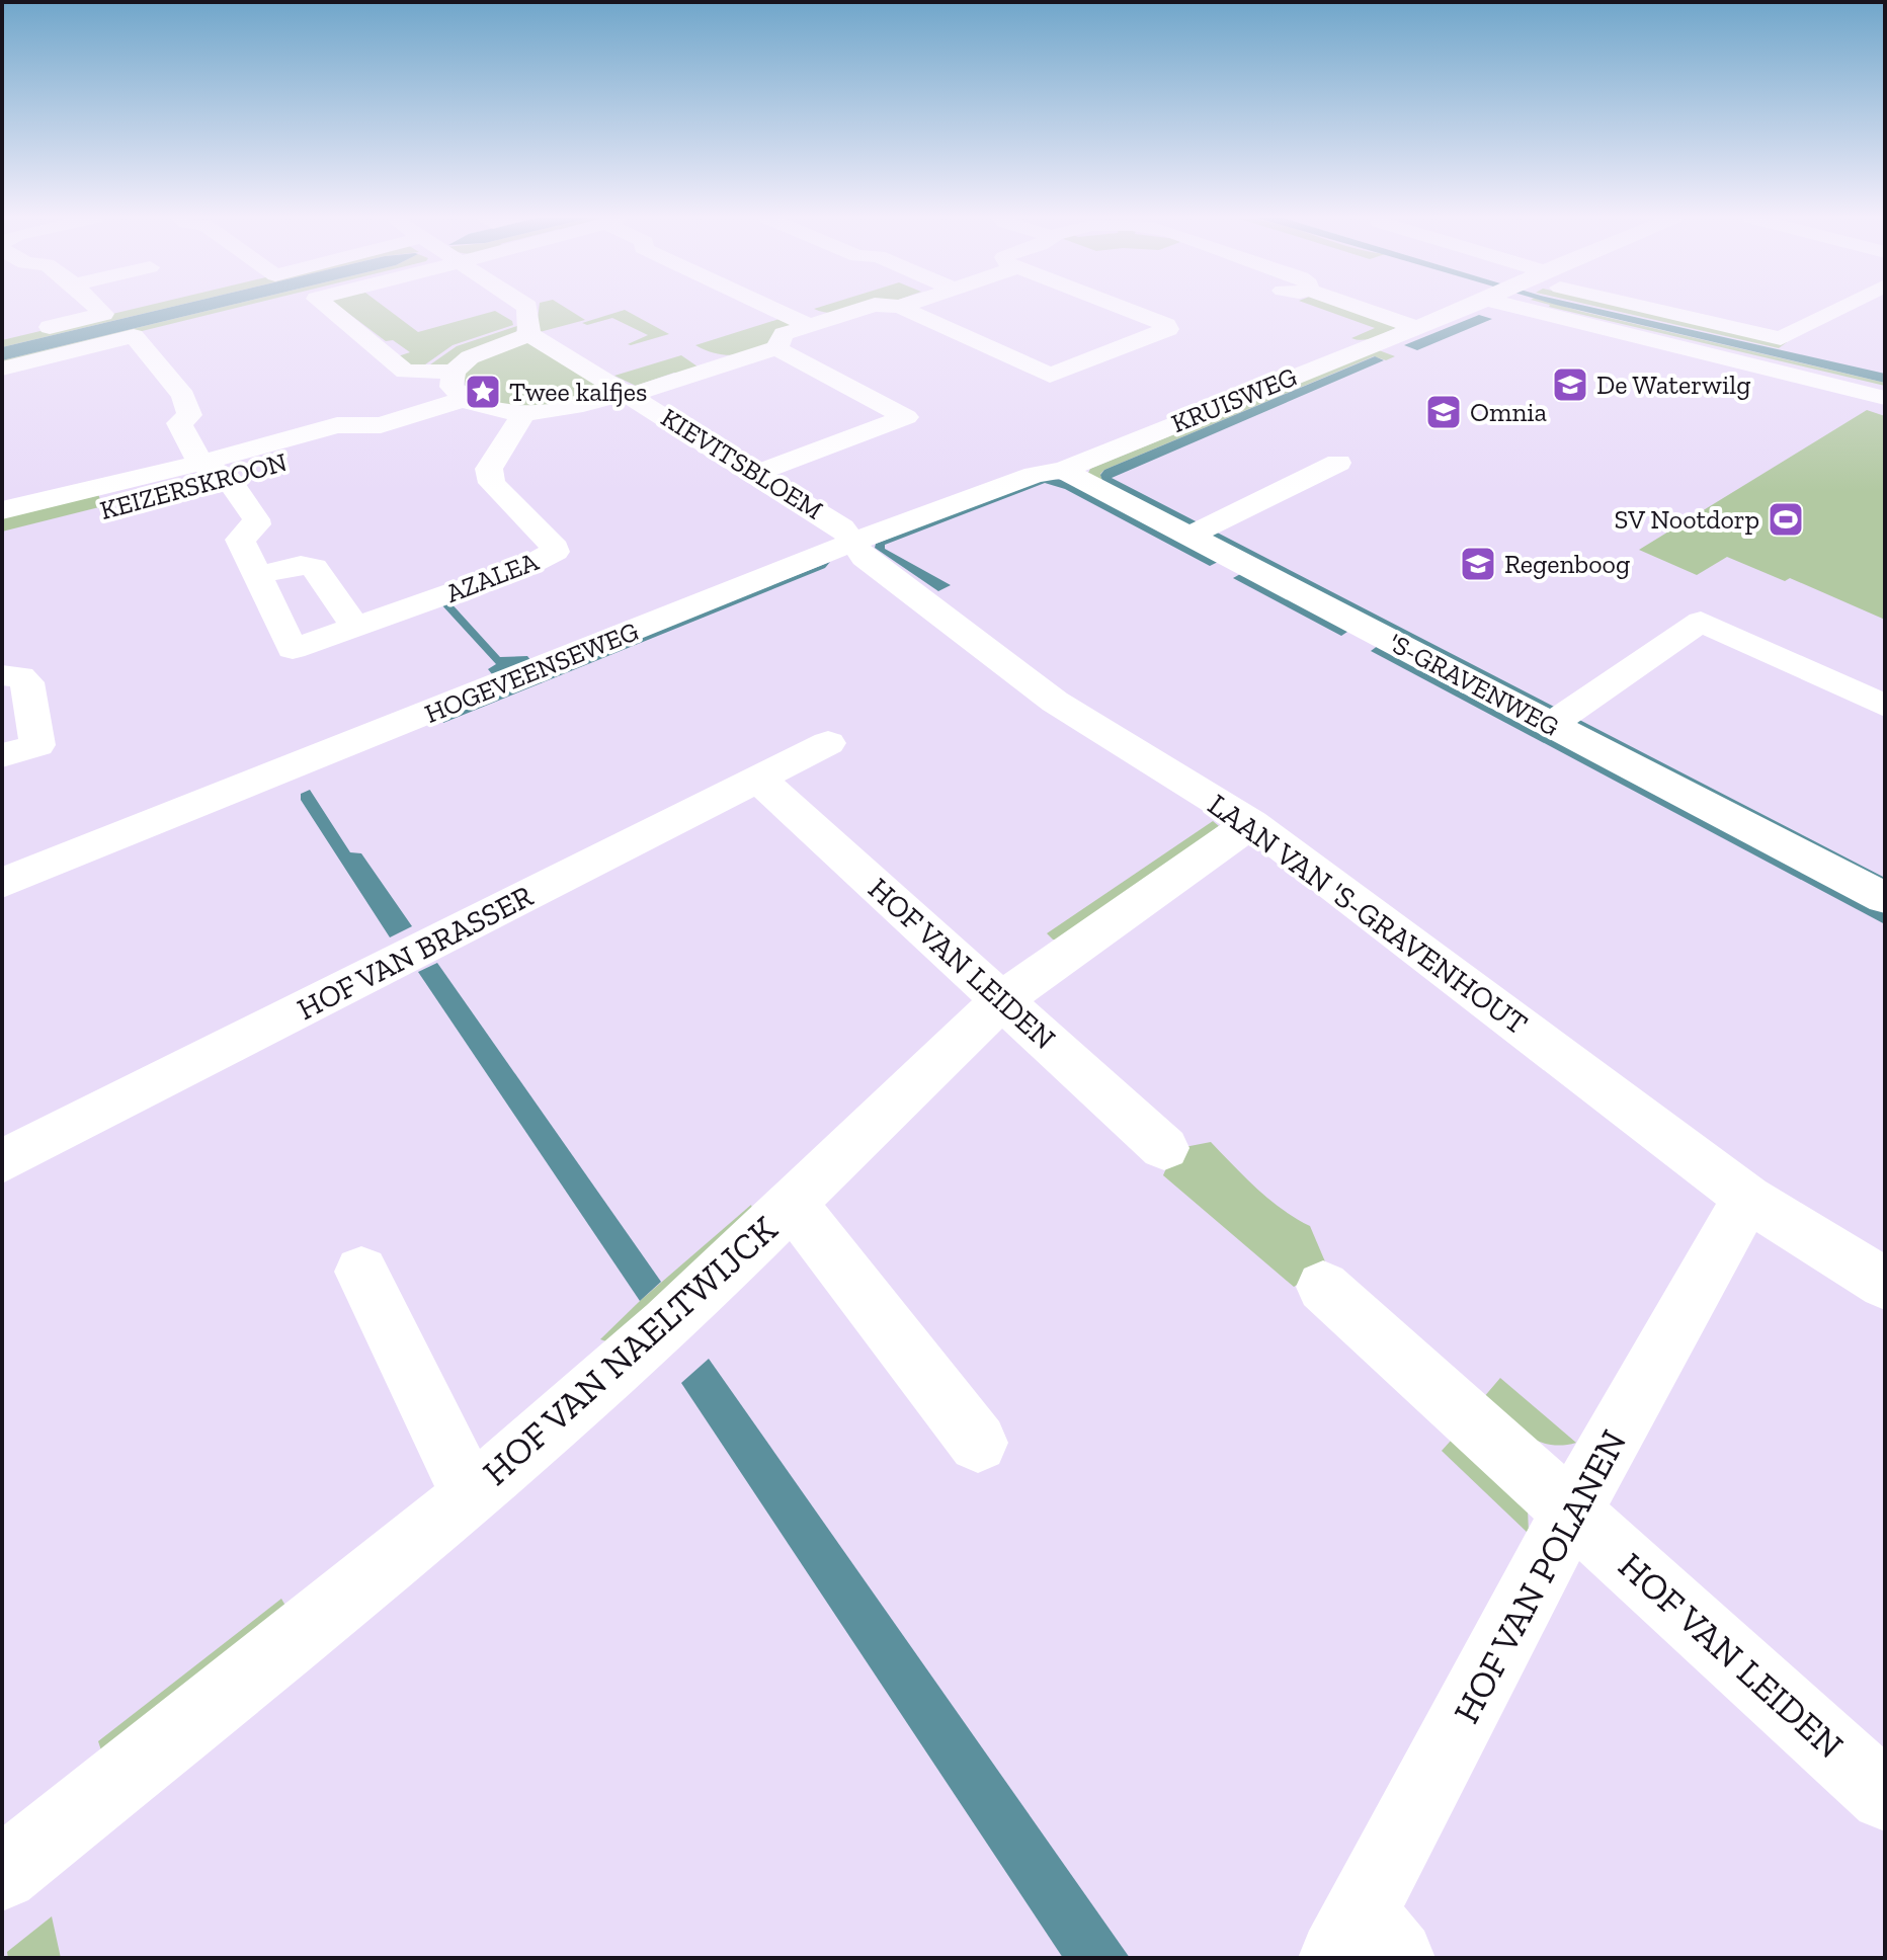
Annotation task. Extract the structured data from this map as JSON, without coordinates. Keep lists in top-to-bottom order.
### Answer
{
  "streets": {
    "street": [
      "KRUISWEG",
      "KIEVITSBLOEM",
      "KEIZERSKROON",
      "AZALEA",
      "HOGEVEENSEWEG",
      "'S-GRAVENWEG",
      "LAAN VAN 'S-GRAVENHOUT",
      "HOF VAN BRASSER",
      "HOF VAN LEIDEN",
      "HOF VAN NAELTWIJCK",
      "HOF VAN POLANEN"
    ]
  },
  "crossings": [
    ["KRUISWEG", "HOGEVEENSEWEG"],
    ["KRUISWEG", "'S-GRAVENWEG"],
    ["KIEVITSBLOEM", "KEIZERSKROON"],
    ["KIEVITSBLOEM", "AZALEA"],
    ["KIEVITSBLOEM", "HOGEVEENSEWEG"],
    ["KIEVITSBLOEM", "LAAN VAN 'S-GRAVENHOUT"],
    ["HOGEVEENSEWEG", "'S-GRAVENWEG"],
    ["HOGEVEENSEWEG", "LAAN VAN 'S-GRAVENHOUT"],
    ["LAAN VAN 'S-GRAVENHOUT", "HOF VAN NAELTWIJCK"],
    ["LAAN VAN 'S-GRAVENHOUT", "HOF VAN POLANEN"],
    ["HOF VAN BRASSER", "HOF VAN LEIDEN"],
    ["HOF VAN LEIDEN", "HOF VAN NAELTWIJCK"],
    ["HOF VAN LEIDEN", "HOF VAN POLANEN"]
  ],
  "places": {
    "school or university": ["De Waterwilg", "Omnia", "Regenboog"],
    "place": ["Twee kalfjes"],
    "sports": ["SV Nootdorp"]
  }
}
